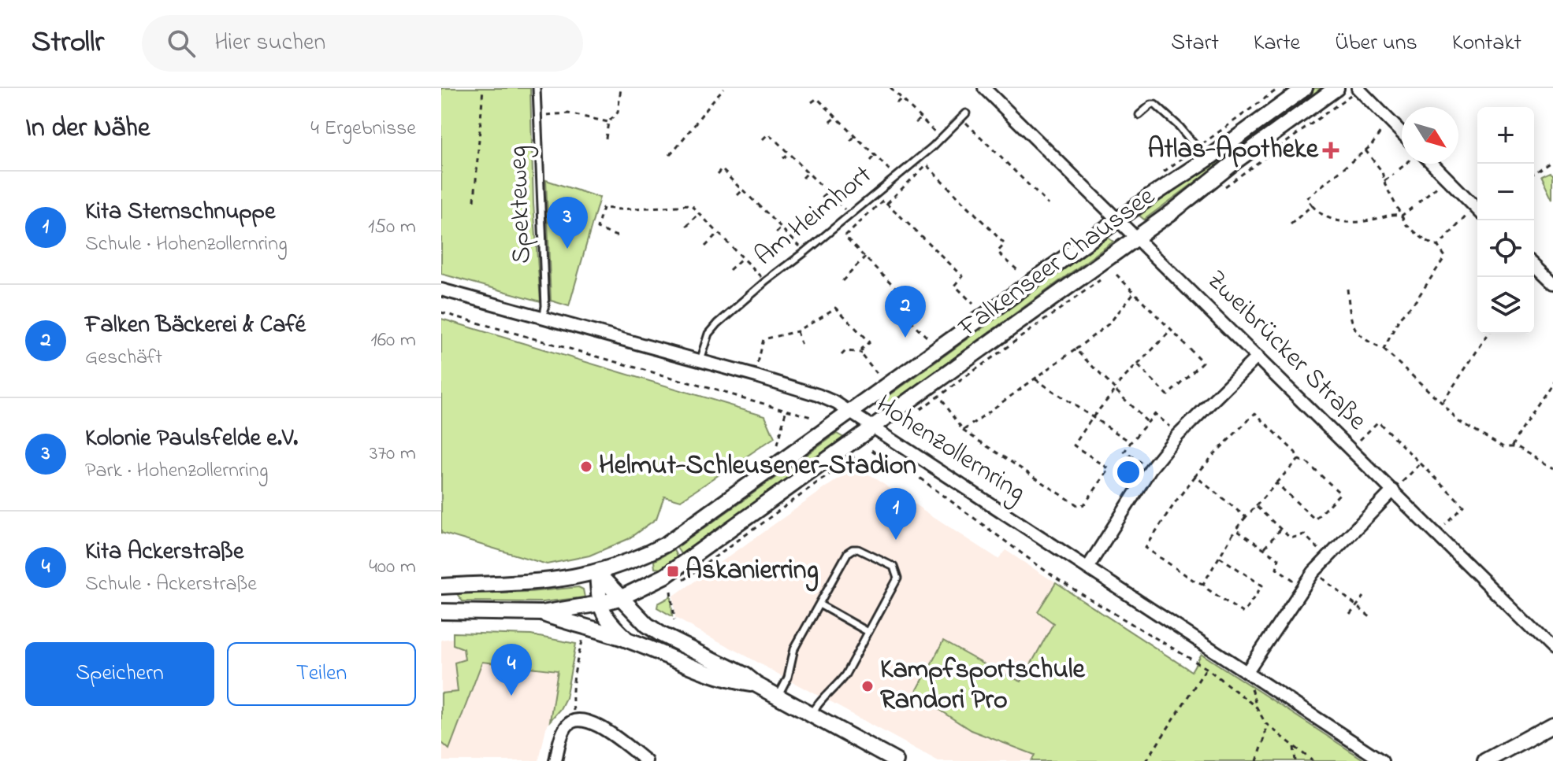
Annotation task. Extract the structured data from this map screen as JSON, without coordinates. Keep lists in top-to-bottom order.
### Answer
{
  "streets": {
    "main road": ["Falkenseer Chaussee"],
    "street": ["Zweibrücker Straße", "Hohenzollernring"],
    "lane": ["Spekteweg", "Am Heimhort"]
  },
  "crossings": [
    ["Spekteweg", "Hohenzollernring"],
    ["Am Heimhort", "Hohenzollernring"],
    ["Falkenseer Chaussee", "Zweibrücker Straße"],
    ["Falkenseer Chaussee", "Hohenzollernring"]
  ],
  "places": {
    "health": ["Atlas-Apotheke"],
    "other": ["Helmut-Schleusener-Stadion", "Kampfsportschule Randori Pro"],
    "transit": ["Askanierring"]
  },
  "north": "bottom right",
  "page": {
    "header": "Strollr",
    "search": "Hier suchen",
    "nav": [
      "Start",
      "Karte",
      "Über uns",
      "Kontakt"
    ],
    "heading": ["In der Nähe", "4 Ergebnisse"],
    "map_buttons": ["+", "−"],
    "list": [
      {
        "mark": "1",
        "name": "Kita Sternschnuppe",
        "note": "Schule · Hohenzollernring",
        "value": "150 m"
      },
      {
        "mark": "2",
        "name": "Falken Bäckerei & Café",
        "note": "Geschäft",
        "value": "160 m"
      },
      {
        "mark": "3",
        "name": "Kolonie Paulsfelde e.V.",
        "note": "Park · Hohenzollernring",
        "value": "370 m"
      },
      {
        "mark": "4",
        "name": "Kita Ackerstraße",
        "note": "Schule · Ackerstraße",
        "value": "400 m"
      }
    ],
    "pins": [
      "3",
      "2",
      "1",
      "4"
    ],
    "buttons": ["Speichern", "Teilen"]
  }
}
